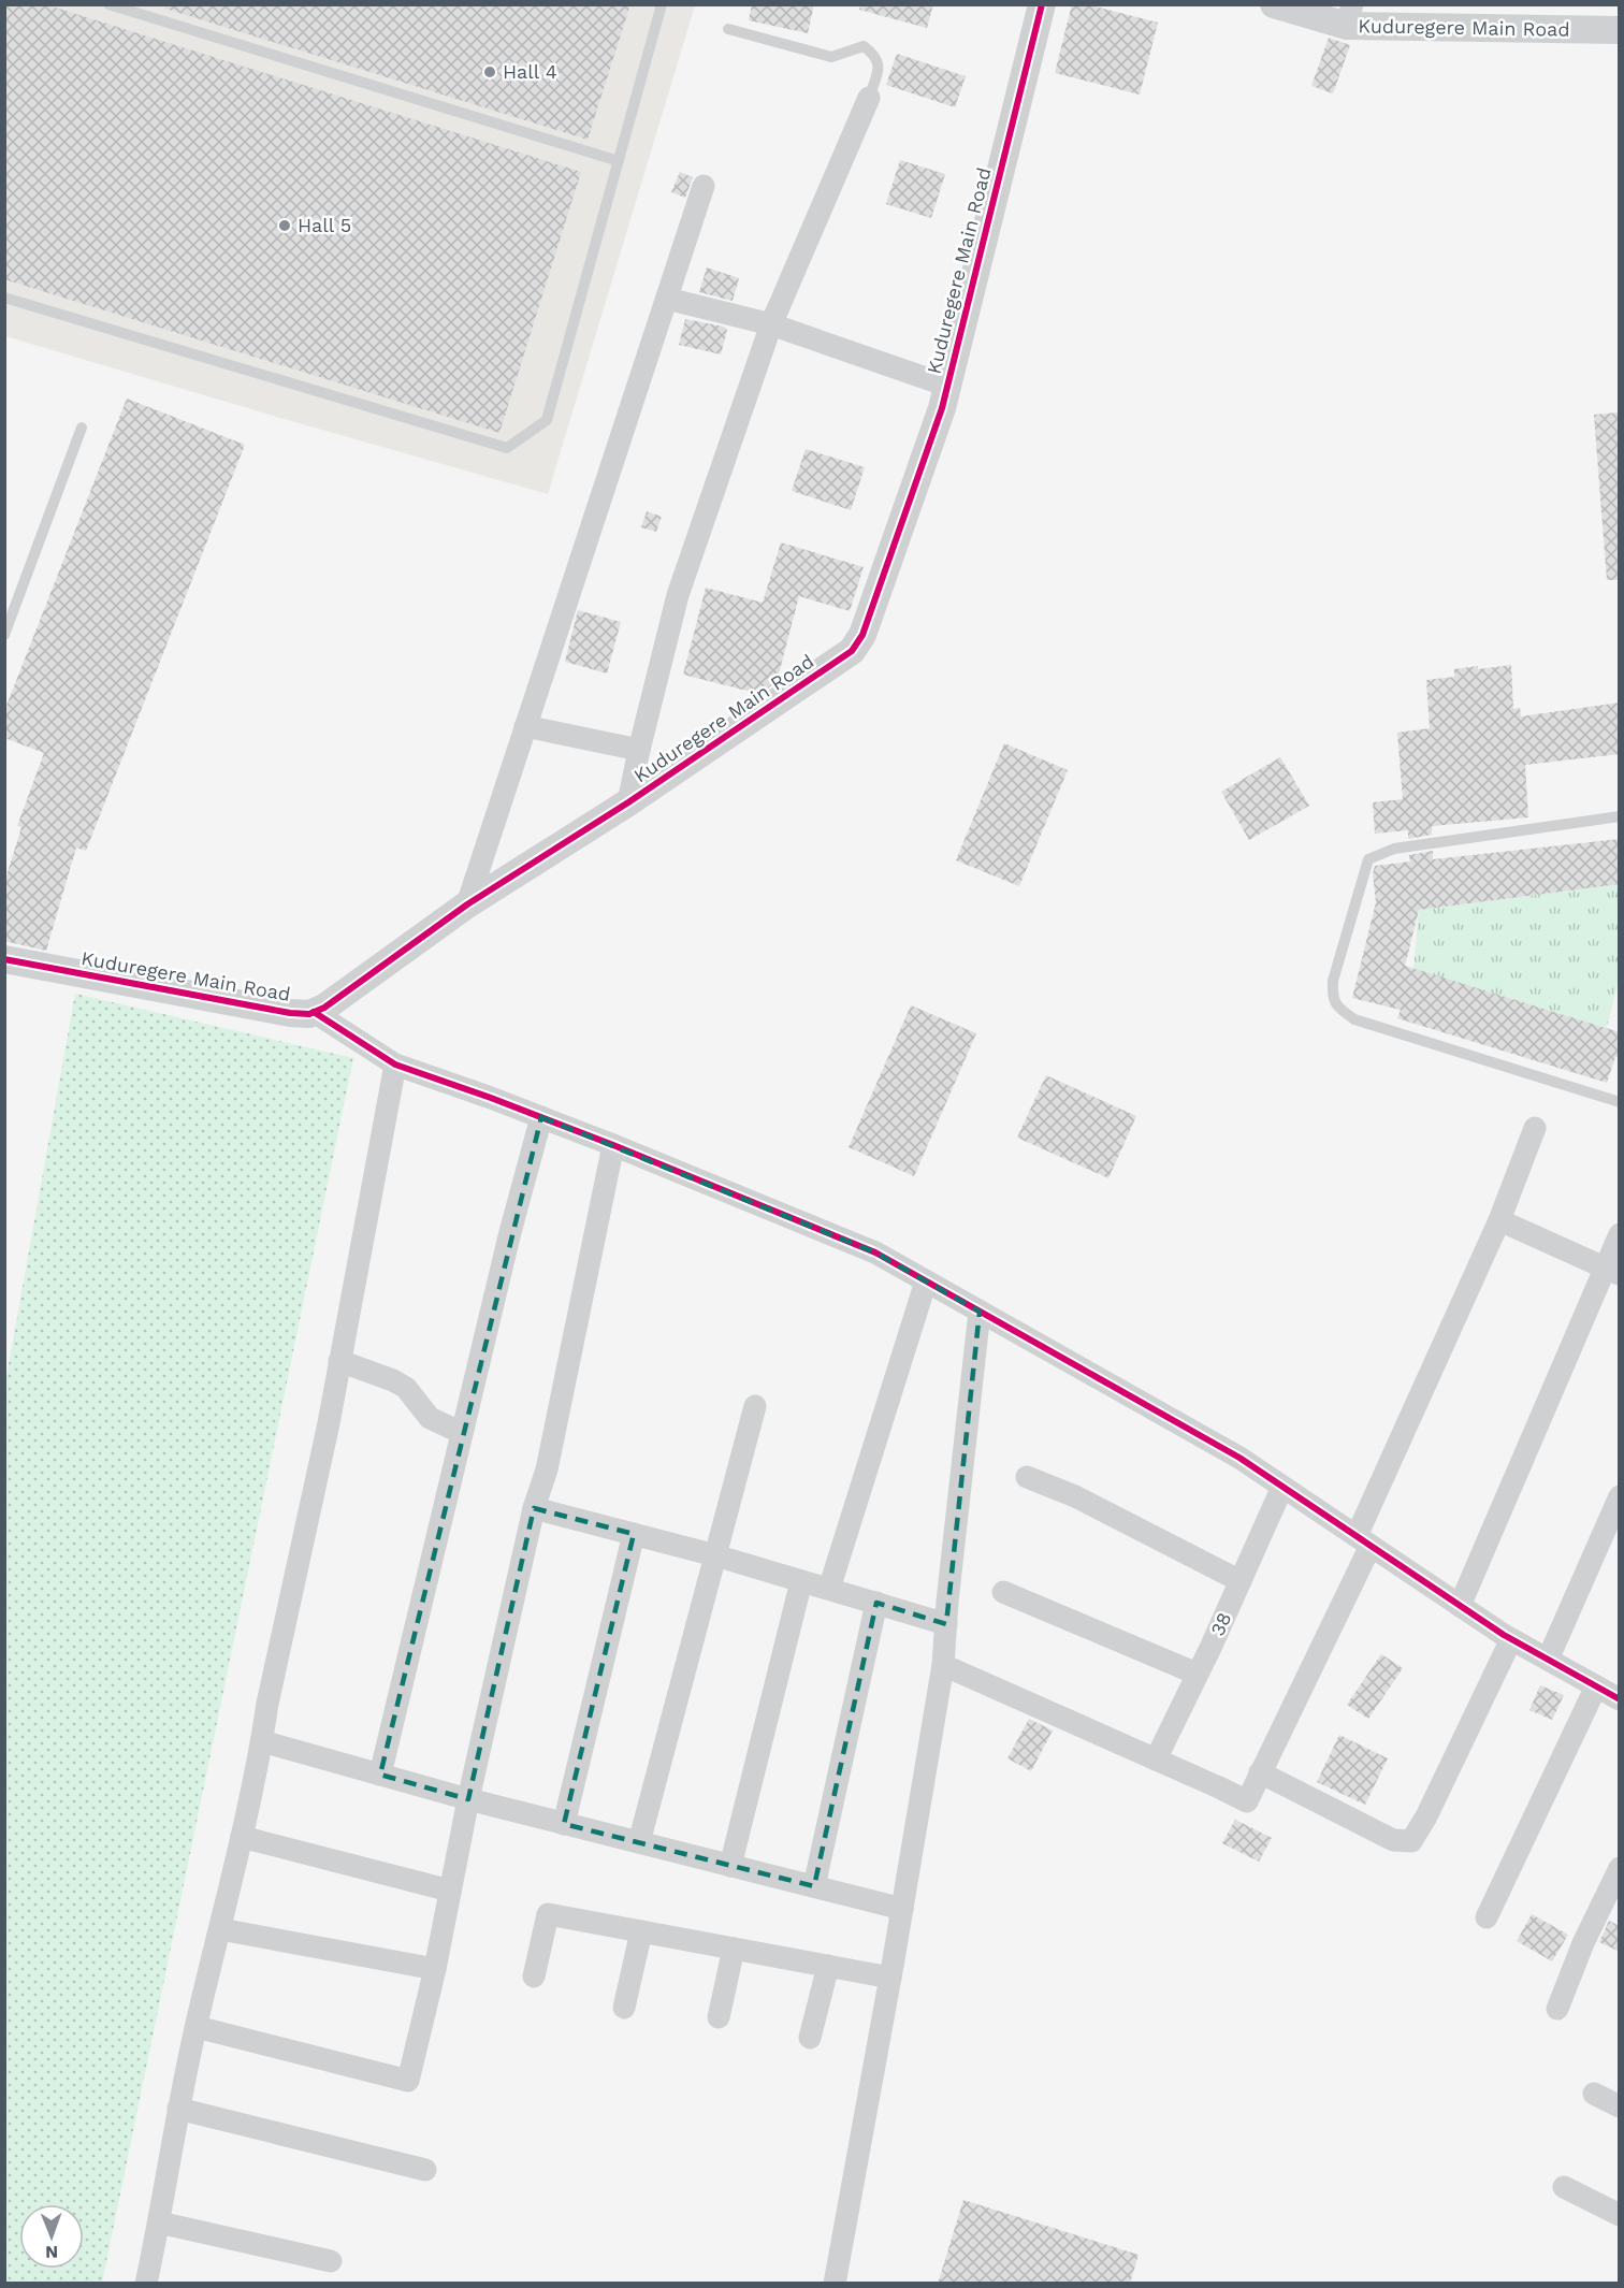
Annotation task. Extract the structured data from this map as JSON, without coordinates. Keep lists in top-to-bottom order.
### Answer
{
  "streets": {
    "street": ["Kuduregere Main Road", "38"]
  },
  "places": ["Hall 4", "Hall 5"],
  "north": "bottom"
}
